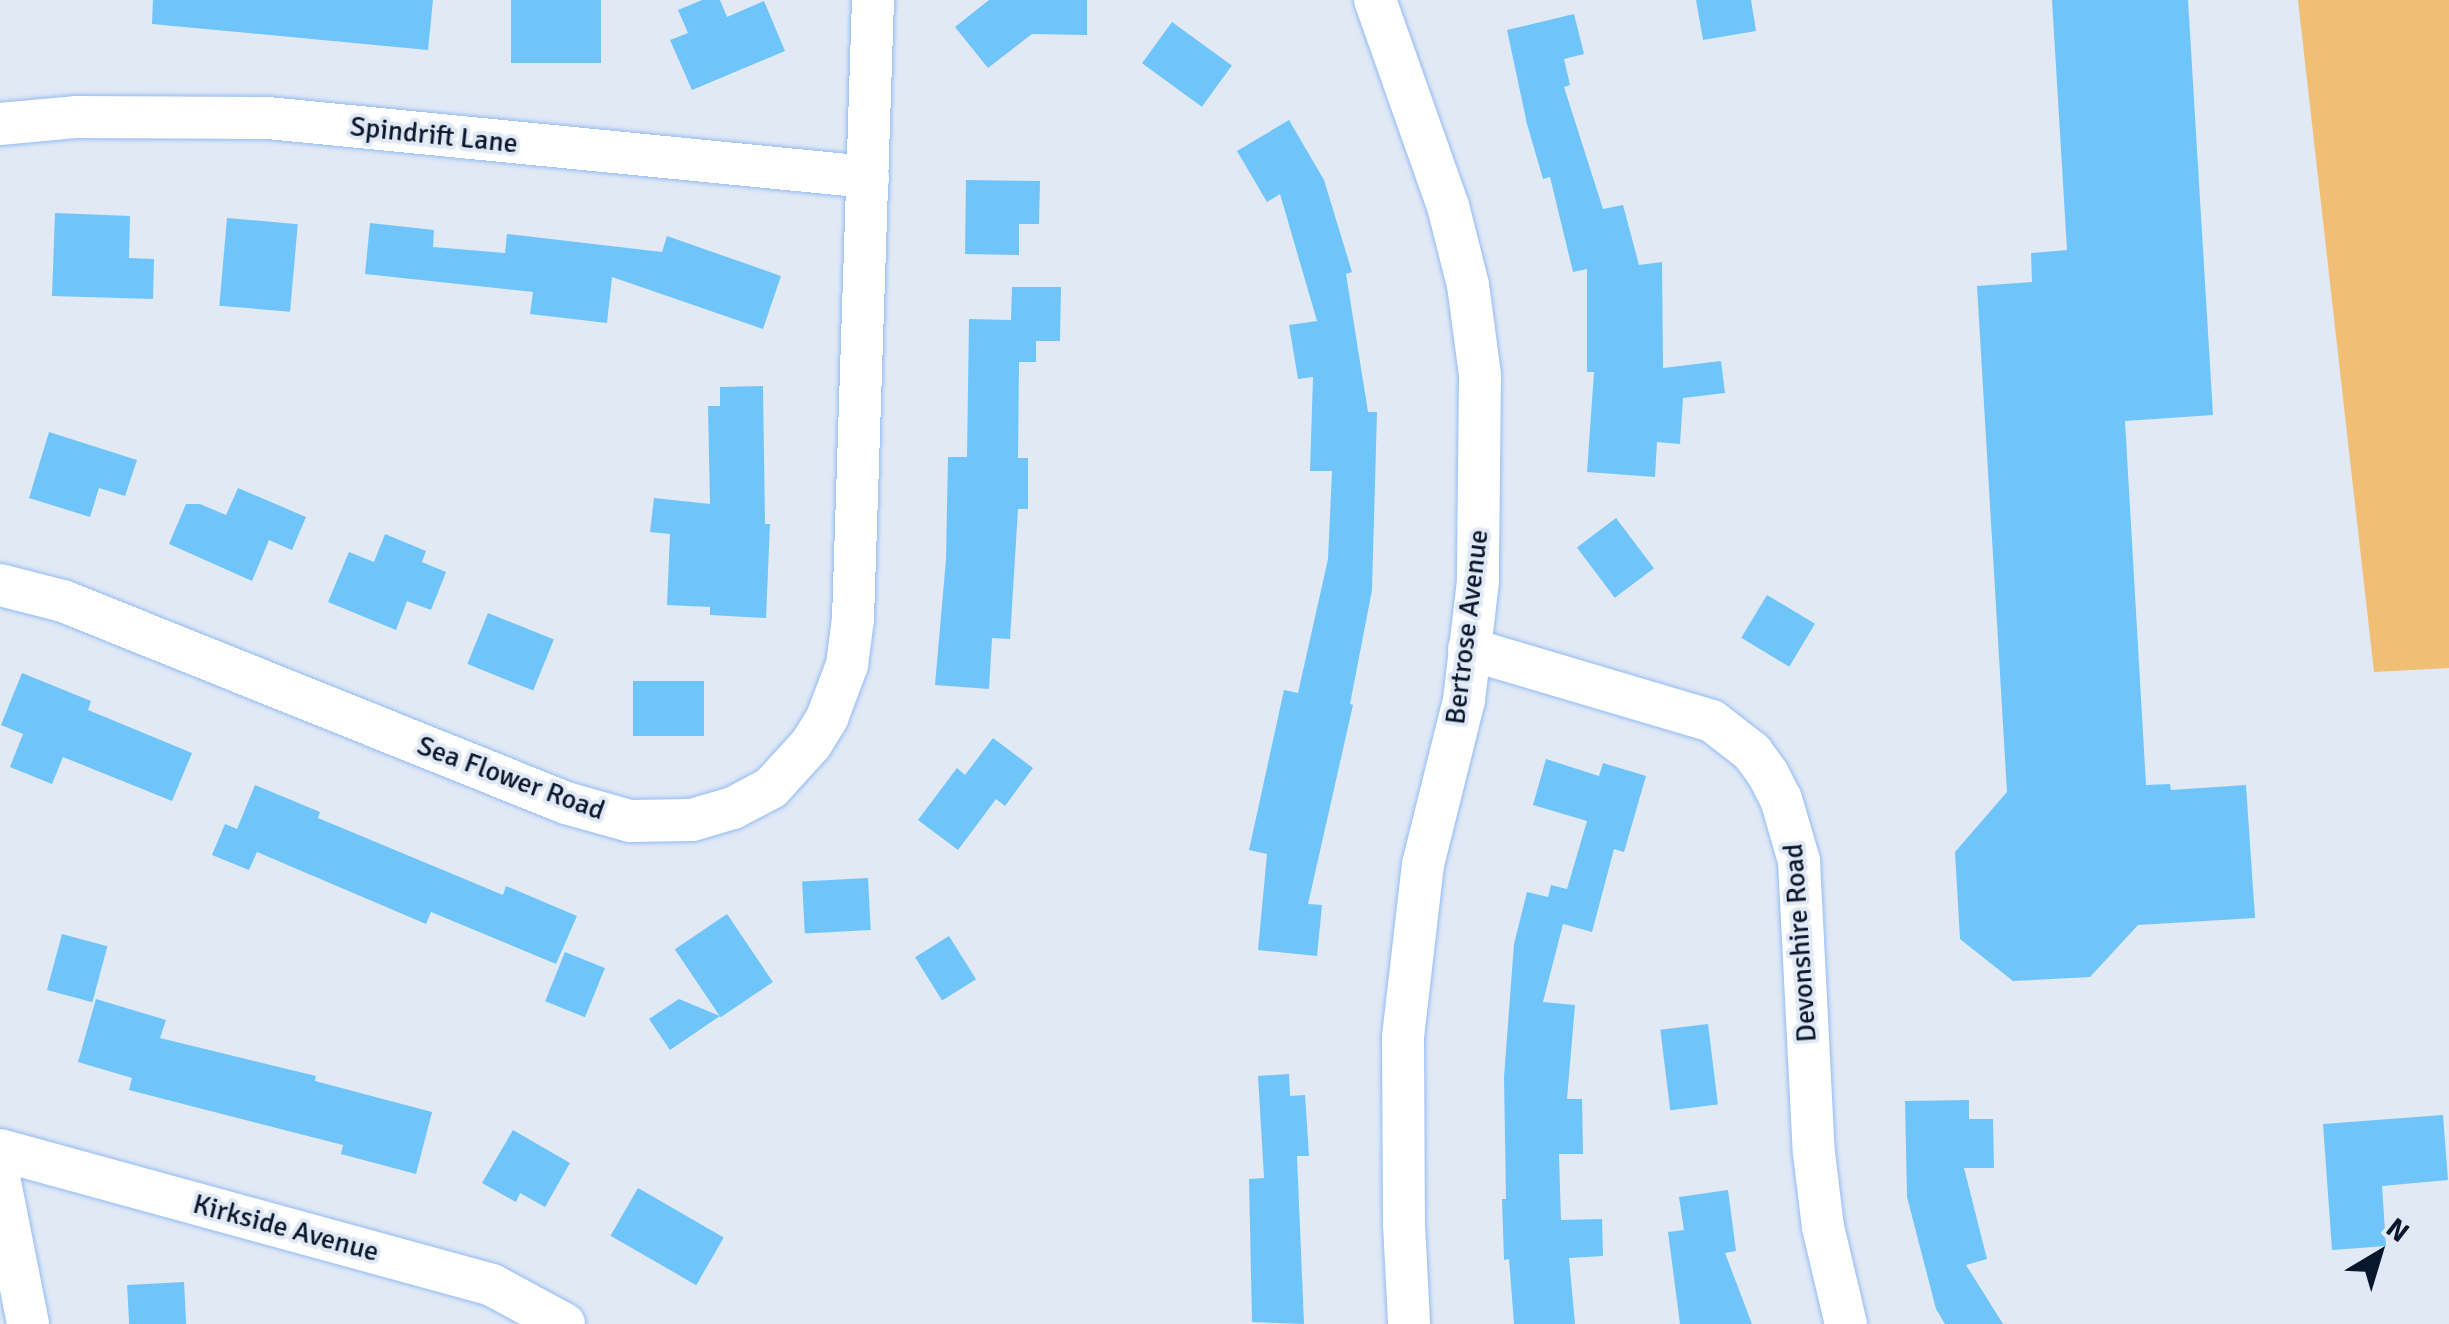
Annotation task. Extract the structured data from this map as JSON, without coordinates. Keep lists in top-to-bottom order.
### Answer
{
  "streets": {
    "street": [
      "Spindrift Lane",
      "Bertrose Avenue",
      "Sea Flower Road",
      "Devonshire Road",
      "Kirkside Avenue"
    ]
  },
  "crossings": [
    ["Spindrift Lane", "Sea Flower Road"],
    ["Bertrose Avenue", "Devonshire Road"]
  ],
  "north": "top right"
}
